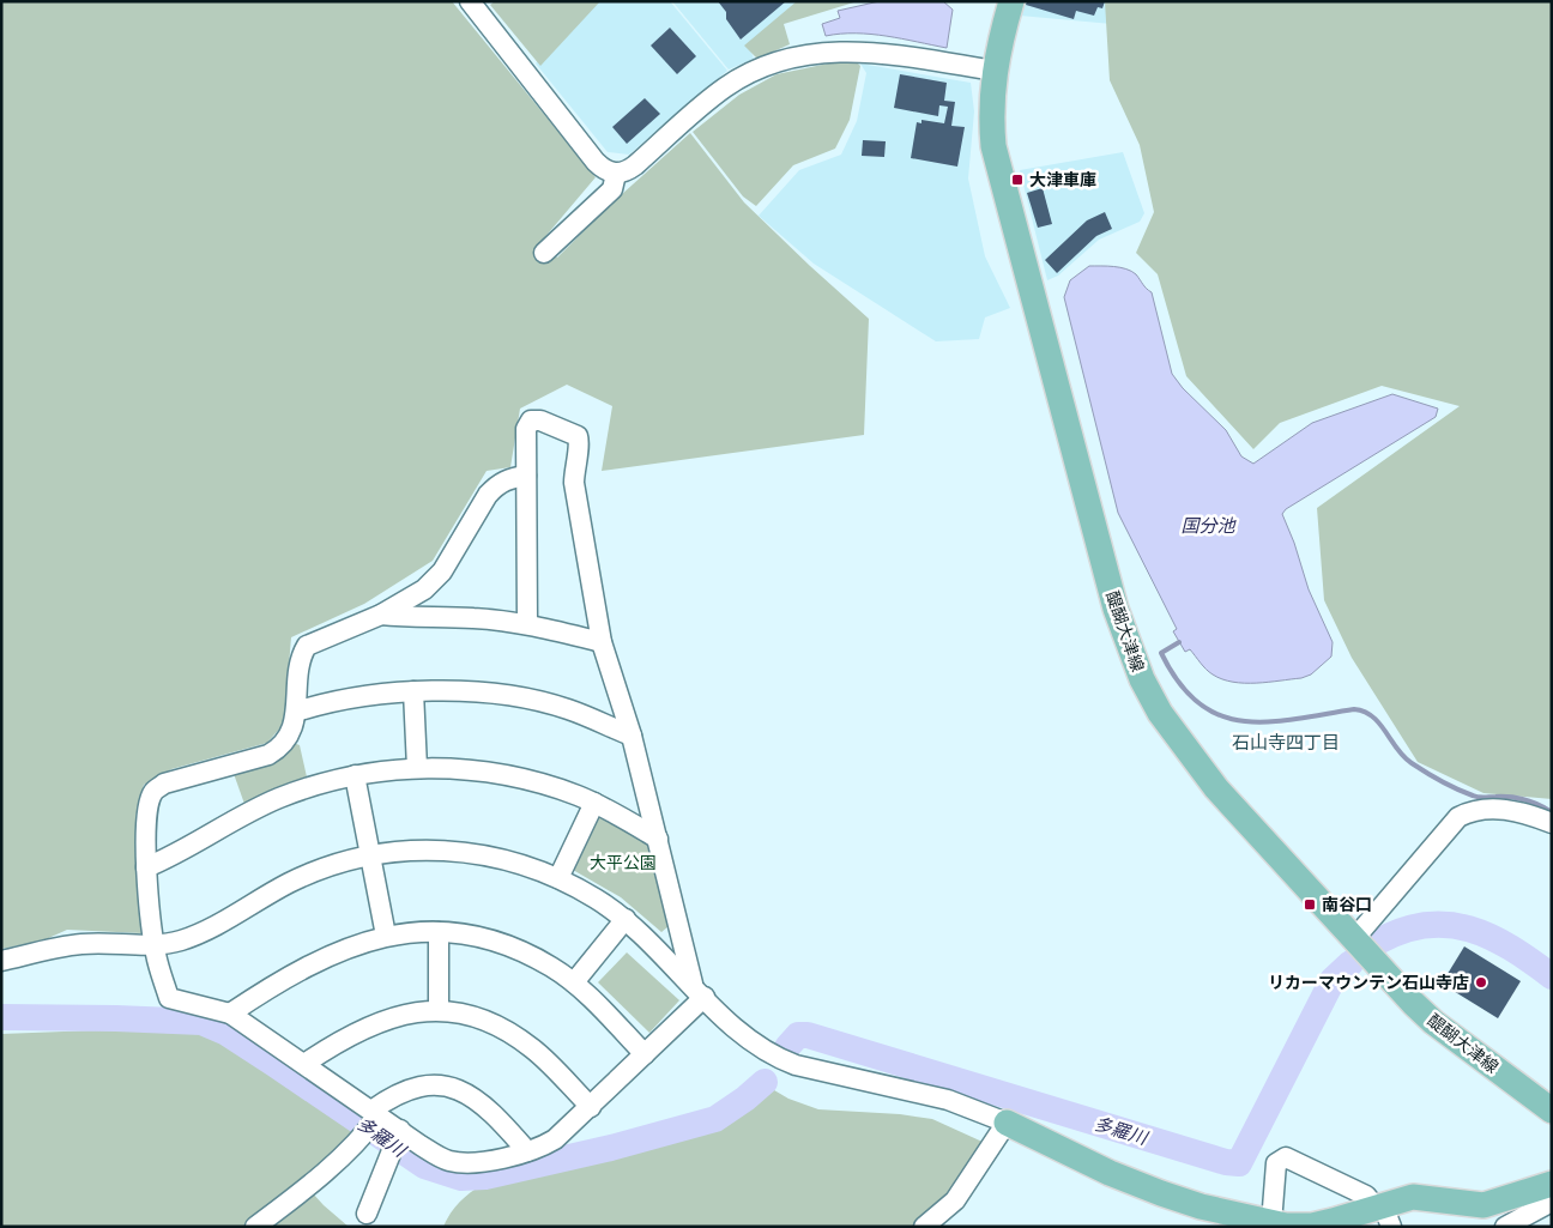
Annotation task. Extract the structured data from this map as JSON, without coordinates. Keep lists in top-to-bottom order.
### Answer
{
  "streets": {
    "main road": ["醍醐大津線"]
  },
  "districts": ["石山寺四丁目"],
  "water": ["国分池", "多羅川"],
  "parks": ["大平公園"],
  "places": {
    "transit": ["大津車庫", "南谷口"],
    "other": ["リカーマウンテン石山寺店"]
  }
}
